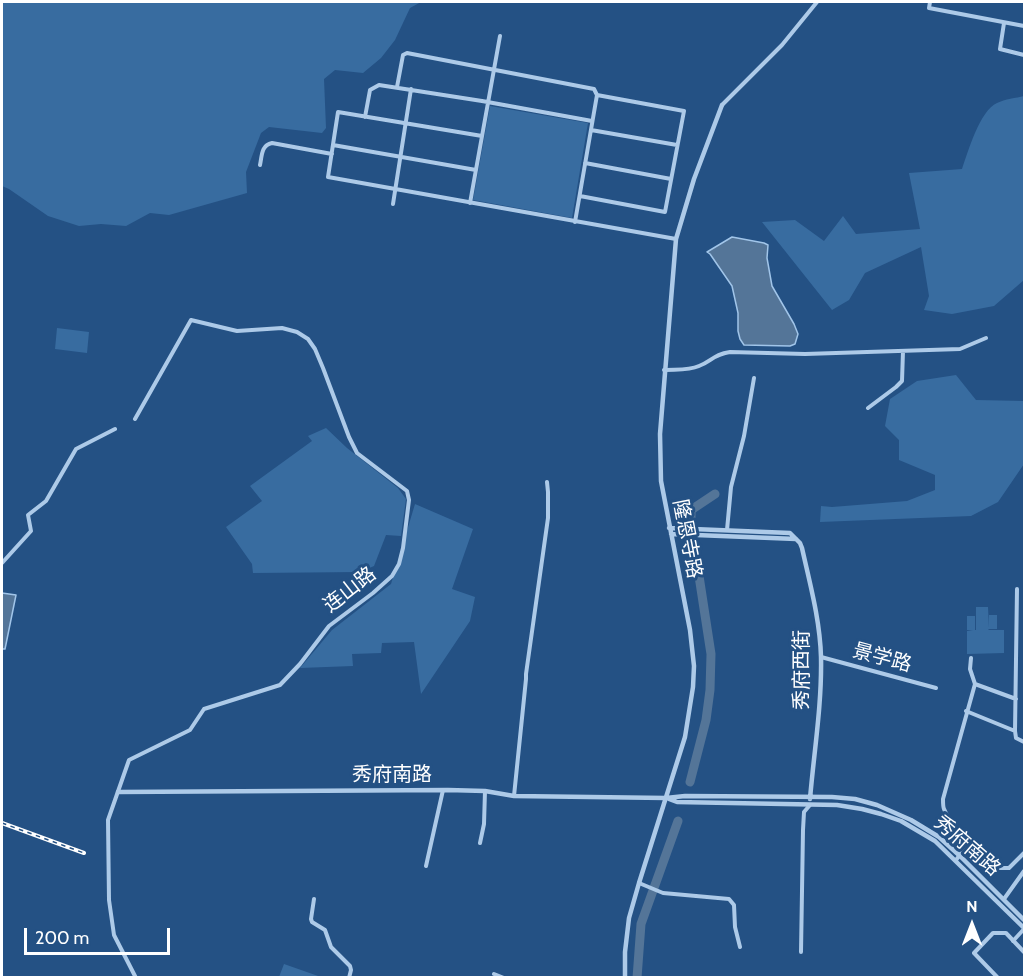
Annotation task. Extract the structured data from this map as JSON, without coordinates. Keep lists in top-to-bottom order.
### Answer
{
  "streets": {
    "street": [
      "隆恩寺路",
      "连山路",
      "景学路",
      "秀府西街",
      "秀府南路"
    ]
  },
  "crossings": [
    ["隆恩寺路", "秀府南路"],
    ["连山路", "秀府南路"],
    ["景学路", "秀府西街"],
    ["秀府西街", "秀府南路"]
  ],
  "scale_bar": "200 m",
  "north": "top"
}
